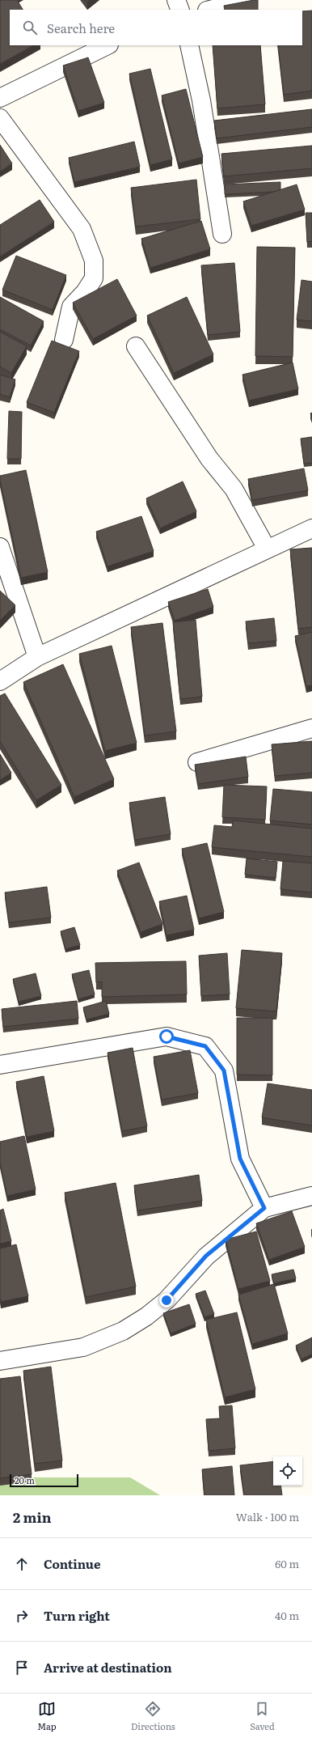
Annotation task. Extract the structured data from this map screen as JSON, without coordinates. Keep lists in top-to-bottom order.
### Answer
{
  "scale_bar": "20 m",
  "page": {
    "search": "Search here",
    "scale": "20 m",
    "heading": ["2 min", "Walk · 100 m"],
    "list": [
      ["Continue", "60 m"],
      ["Turn right", "40 m"],
      "Arrive at destination"
    ],
    "nav": ["Map", "Directions", "Saved"]
  }
}
